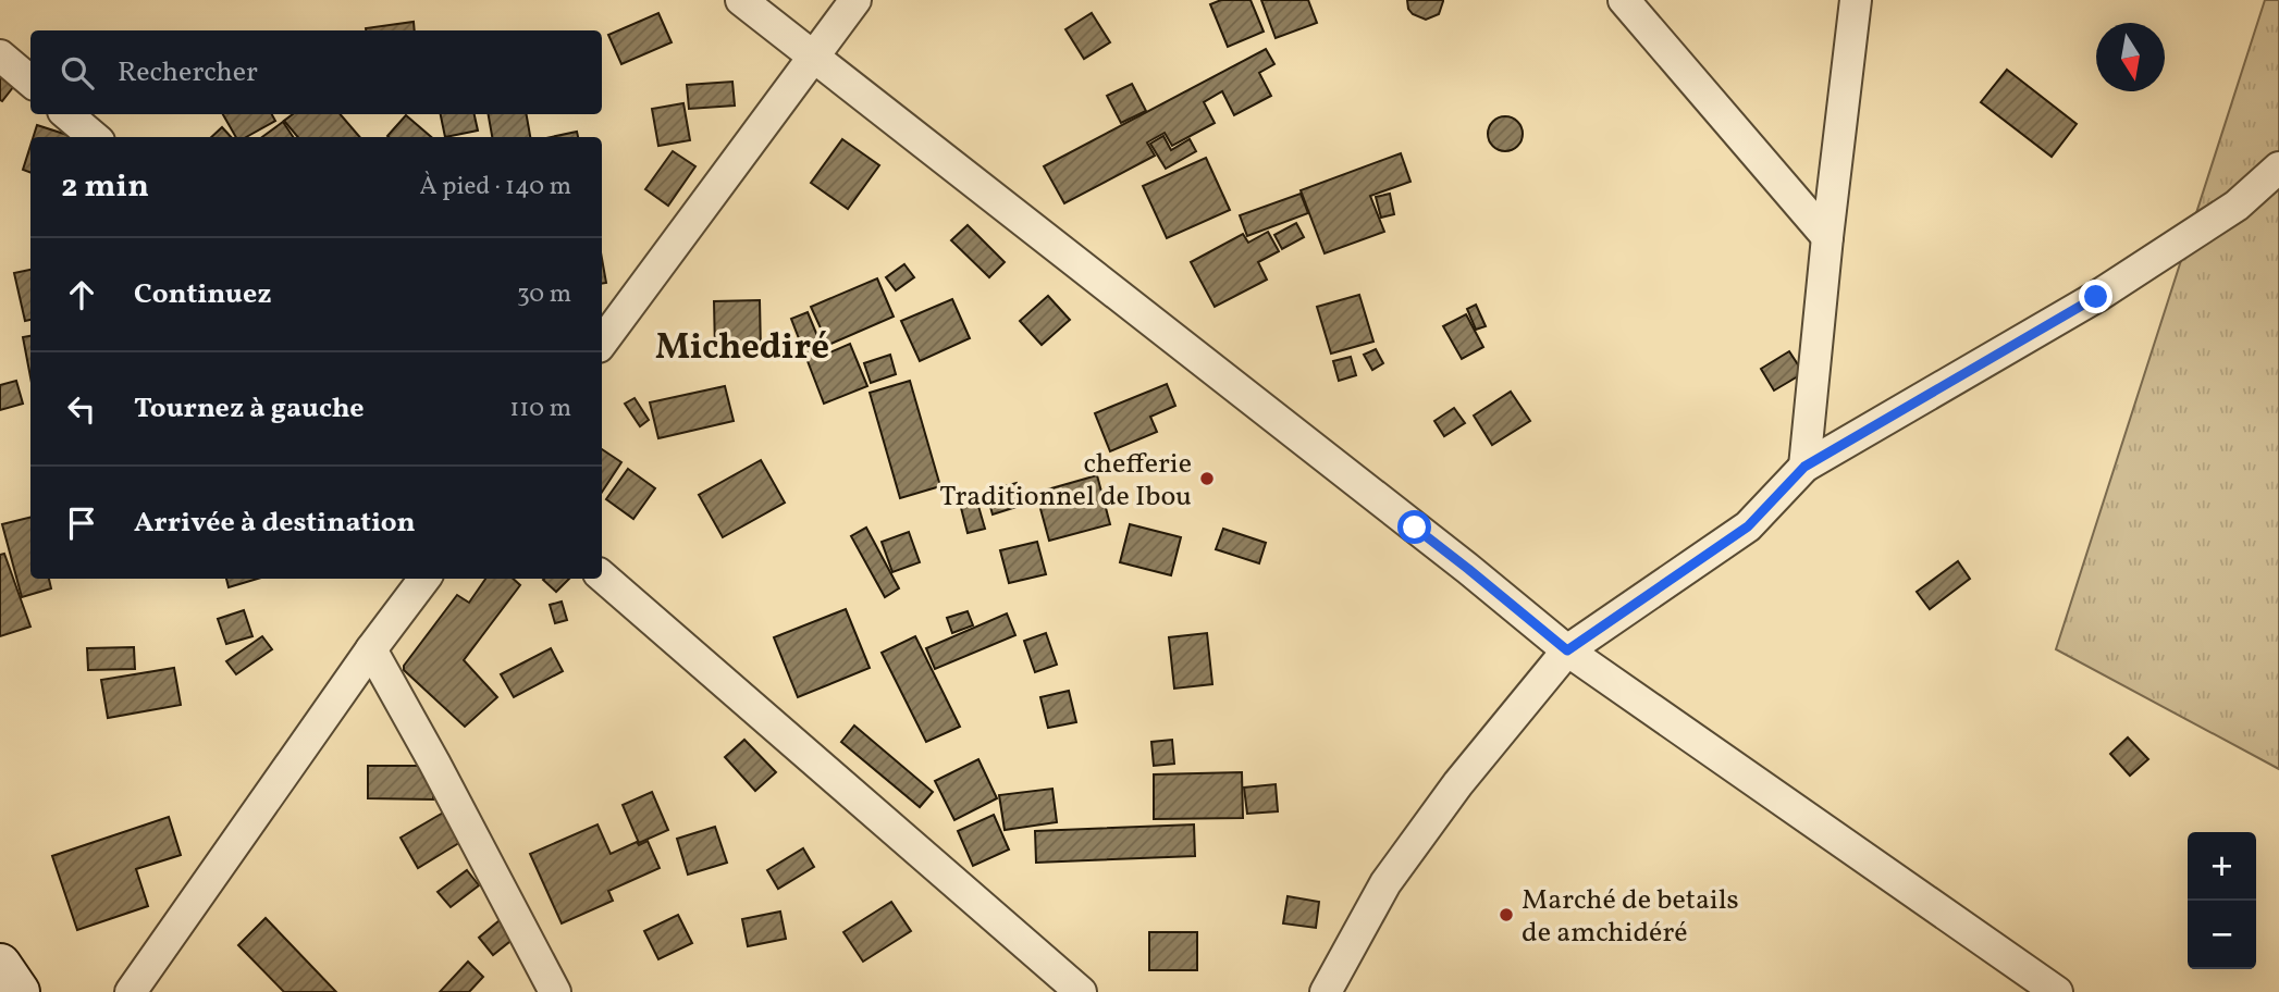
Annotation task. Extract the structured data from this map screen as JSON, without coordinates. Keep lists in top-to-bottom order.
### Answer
{
  "districts": ["Michediré"],
  "places": ["chefferie Traditionnel de Ibou", "Marché de betails de amchidéré"],
  "north": "bottom",
  "page": {
    "search": "Rechercher",
    "heading": ["2 min", "À pied · 140 m"],
    "list": [
      ["Continuez", "30 m"],
      ["Tournez à gauche", "110 m"],
      "Arrivée à destination"
    ],
    "map_buttons": ["+", "−"]
  }
}
